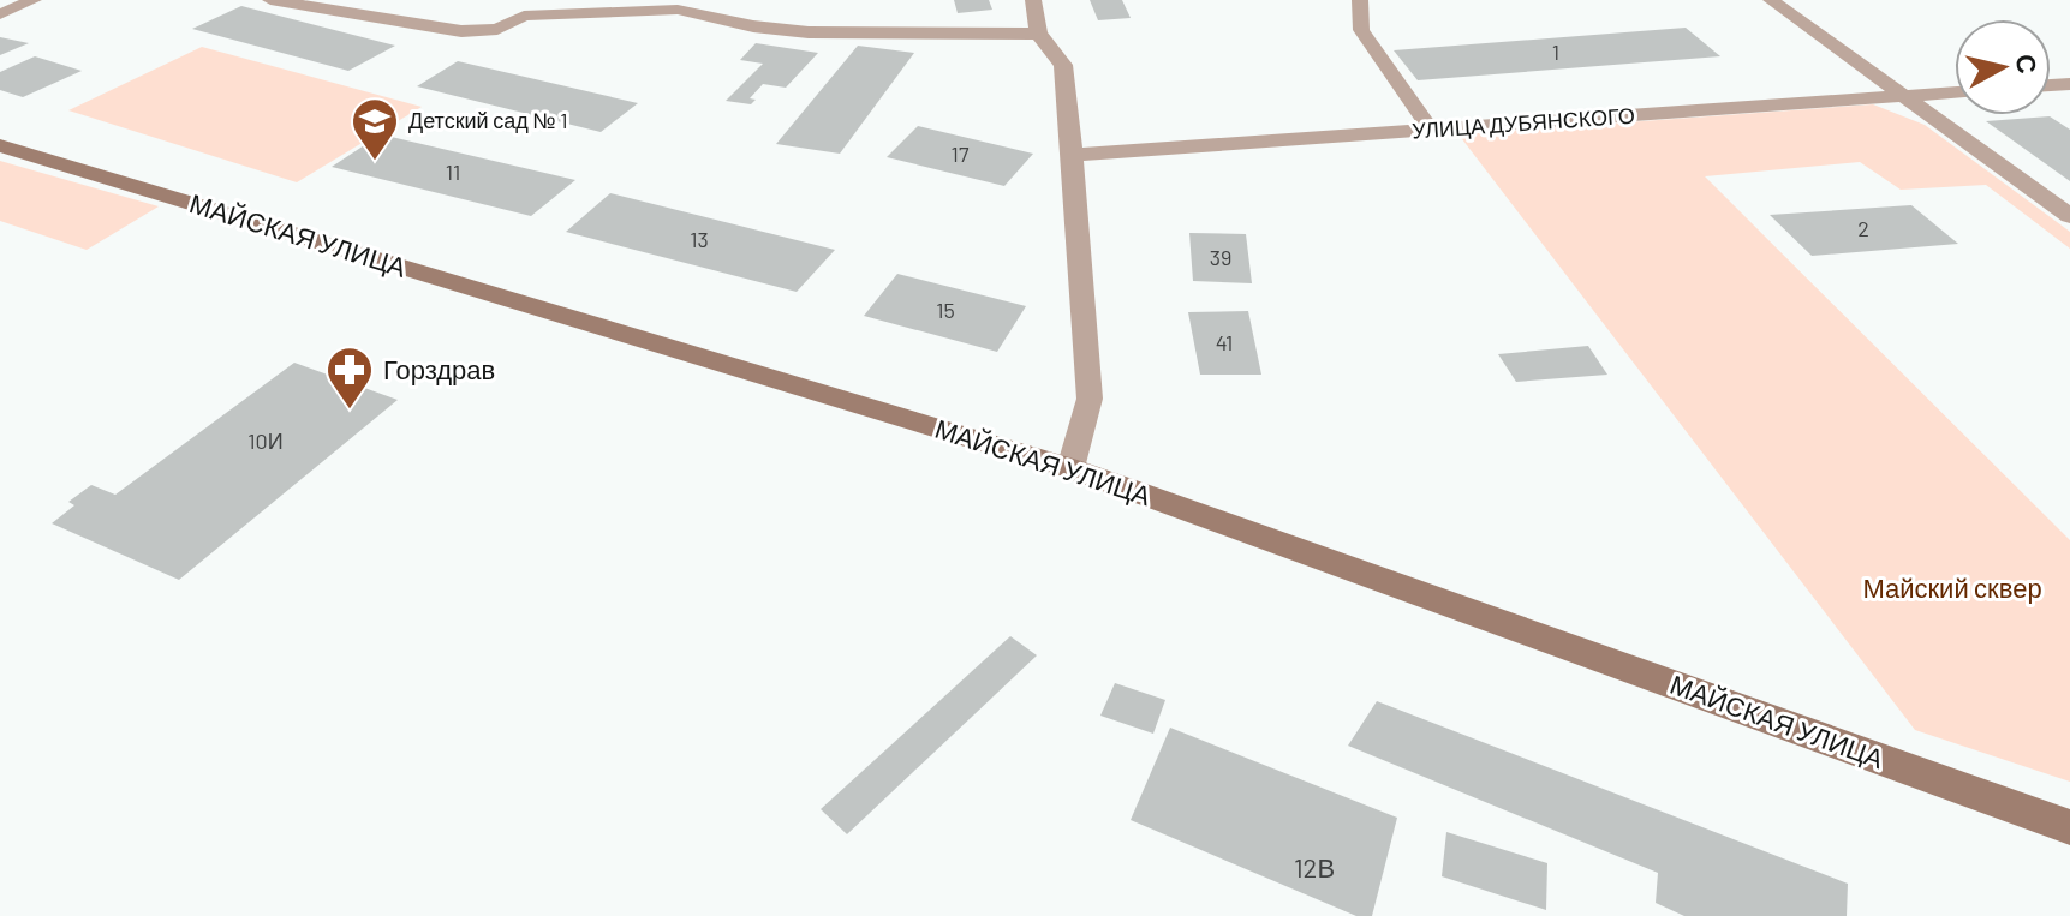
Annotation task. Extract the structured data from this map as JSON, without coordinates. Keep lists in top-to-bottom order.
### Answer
{
  "streets": {
    "street": ["УЛИЦА ДУБЯНСКОГО", "МАЙСКАЯ УЛИЦА"]
  },
  "parks": ["Майский сквер"],
  "places": {
    "school or university": ["Детский сад № 1"],
    "pharmacy": ["Горздрав"]
  },
  "house_numbers": [
    "1",
    "17",
    "11",
    "2",
    "13",
    "39",
    "15",
    "41",
    "10И",
    "12В"
  ],
  "north": "right"
}
